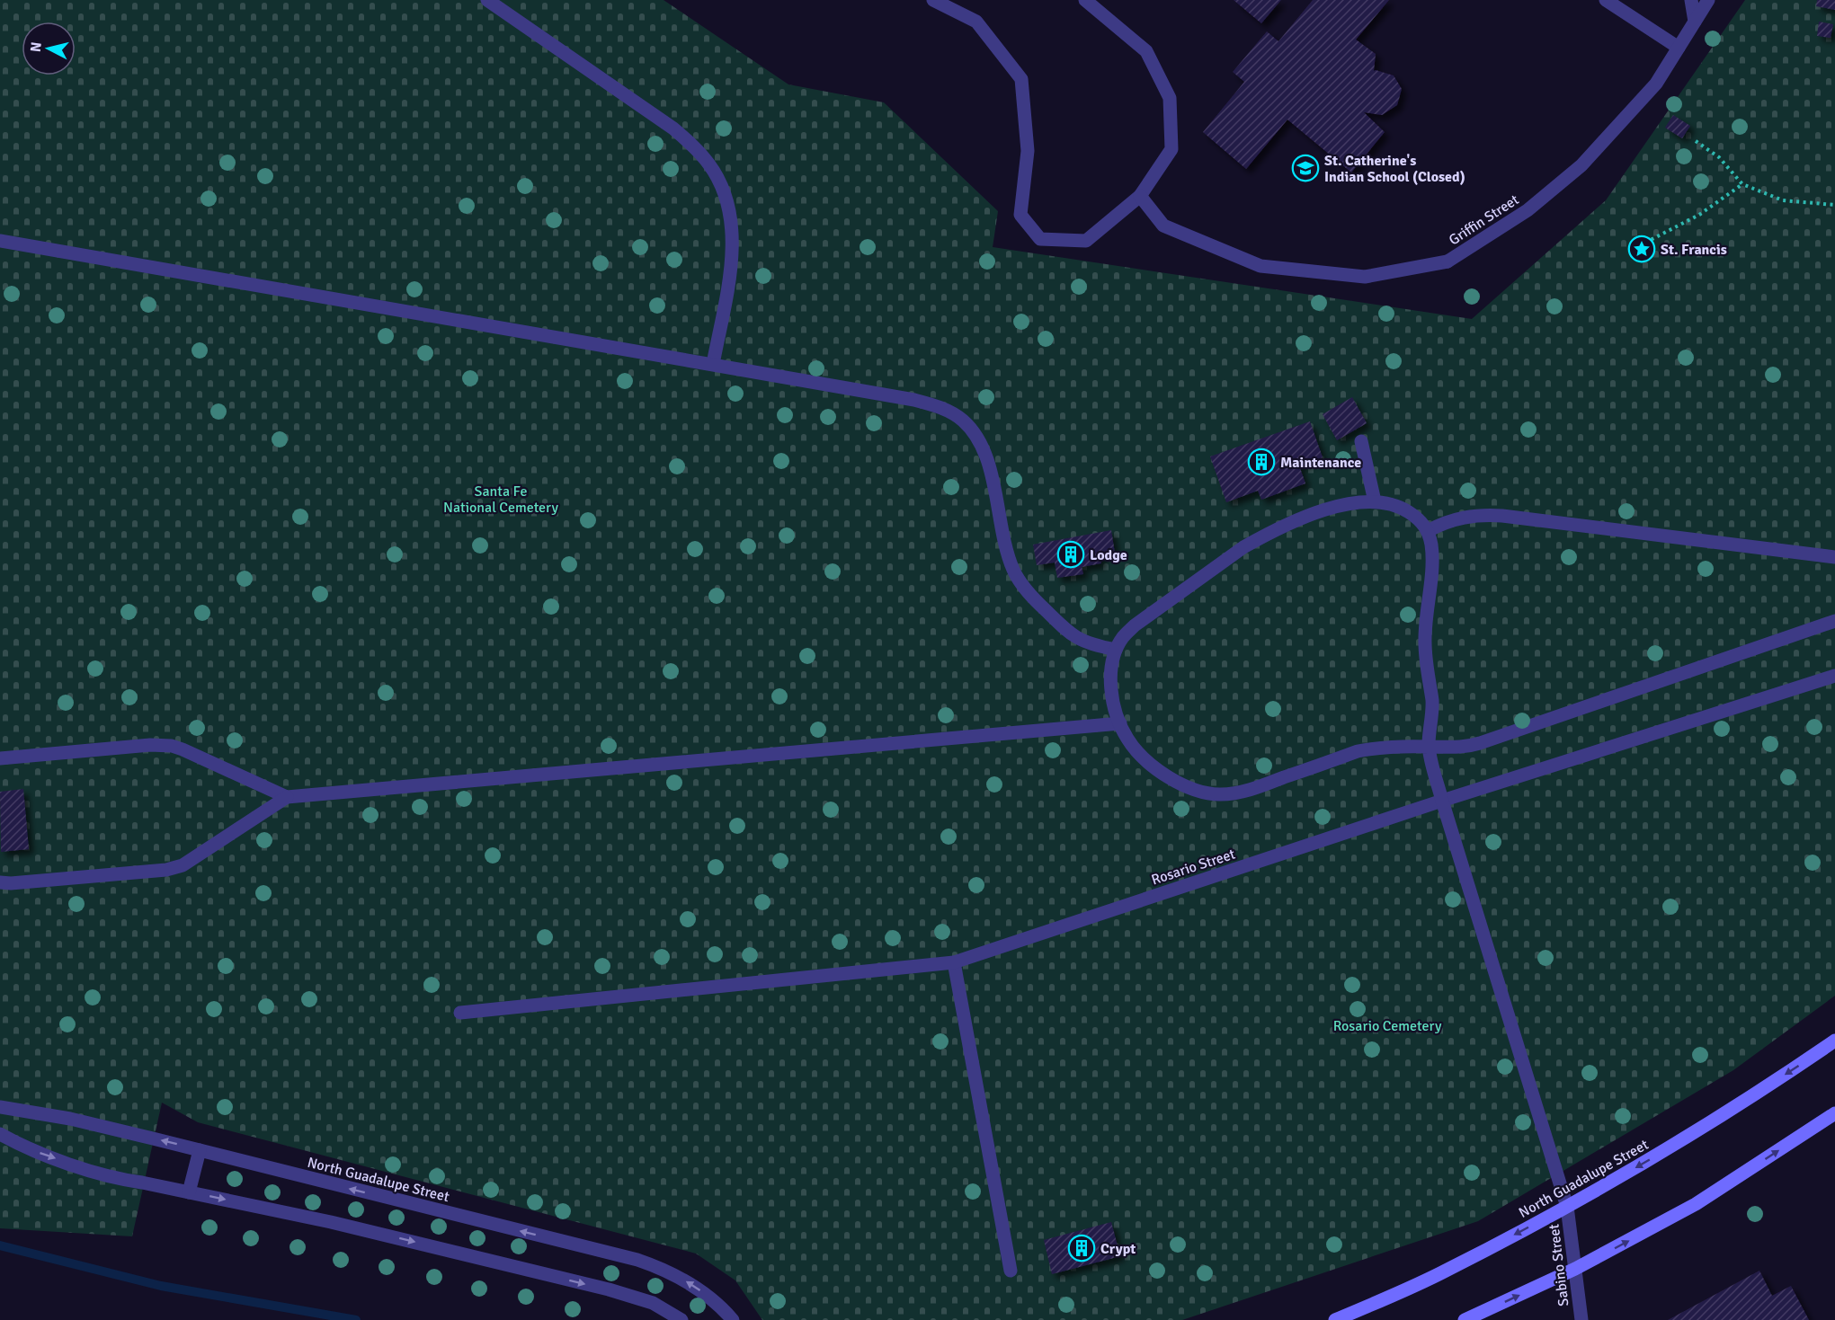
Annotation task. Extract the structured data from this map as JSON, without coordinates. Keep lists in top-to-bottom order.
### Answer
{
  "streets": {
    "main road": ["North Guadalupe Street"],
    "street": ["Griffin Street", "Rosario Street", "Sabino Street"]
  },
  "crossings": [
    ["Rosario Street", "Sabino Street"],
    ["North Guadalupe Street", "Sabino Street"]
  ],
  "one_way": ["North Guadalupe Street"],
  "parks": ["Santa Fe National Cemetery", "Rosario Cemetery"],
  "places": {
    "school or university": ["St. Catherine's Indian School (Closed)"],
    "place": ["St. Francis"],
    "building": ["Maintenance", "Lodge", "Crypt"]
  },
  "north": "left"
}
